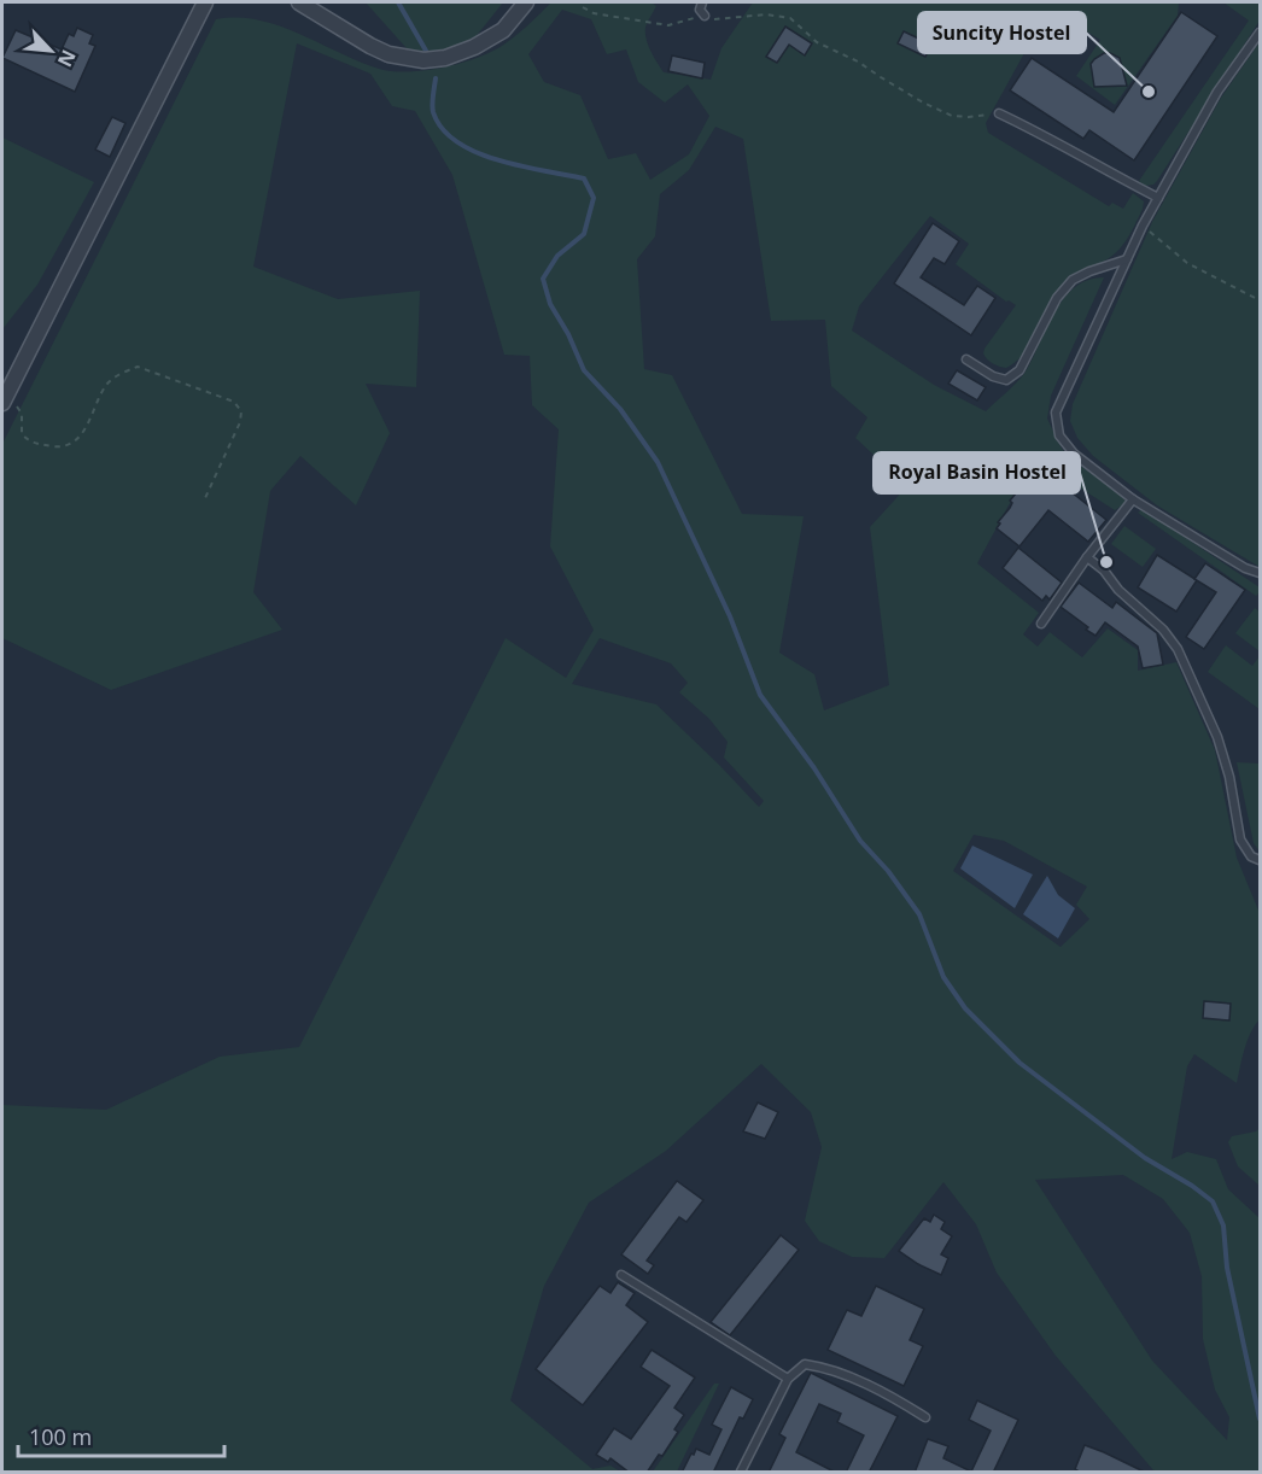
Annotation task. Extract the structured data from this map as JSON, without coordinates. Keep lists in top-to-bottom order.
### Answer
{
  "places": ["Suncity Hostel", "Royal Basin Hostel"],
  "scale_bar": "100 m",
  "north": "bottom right"
}
